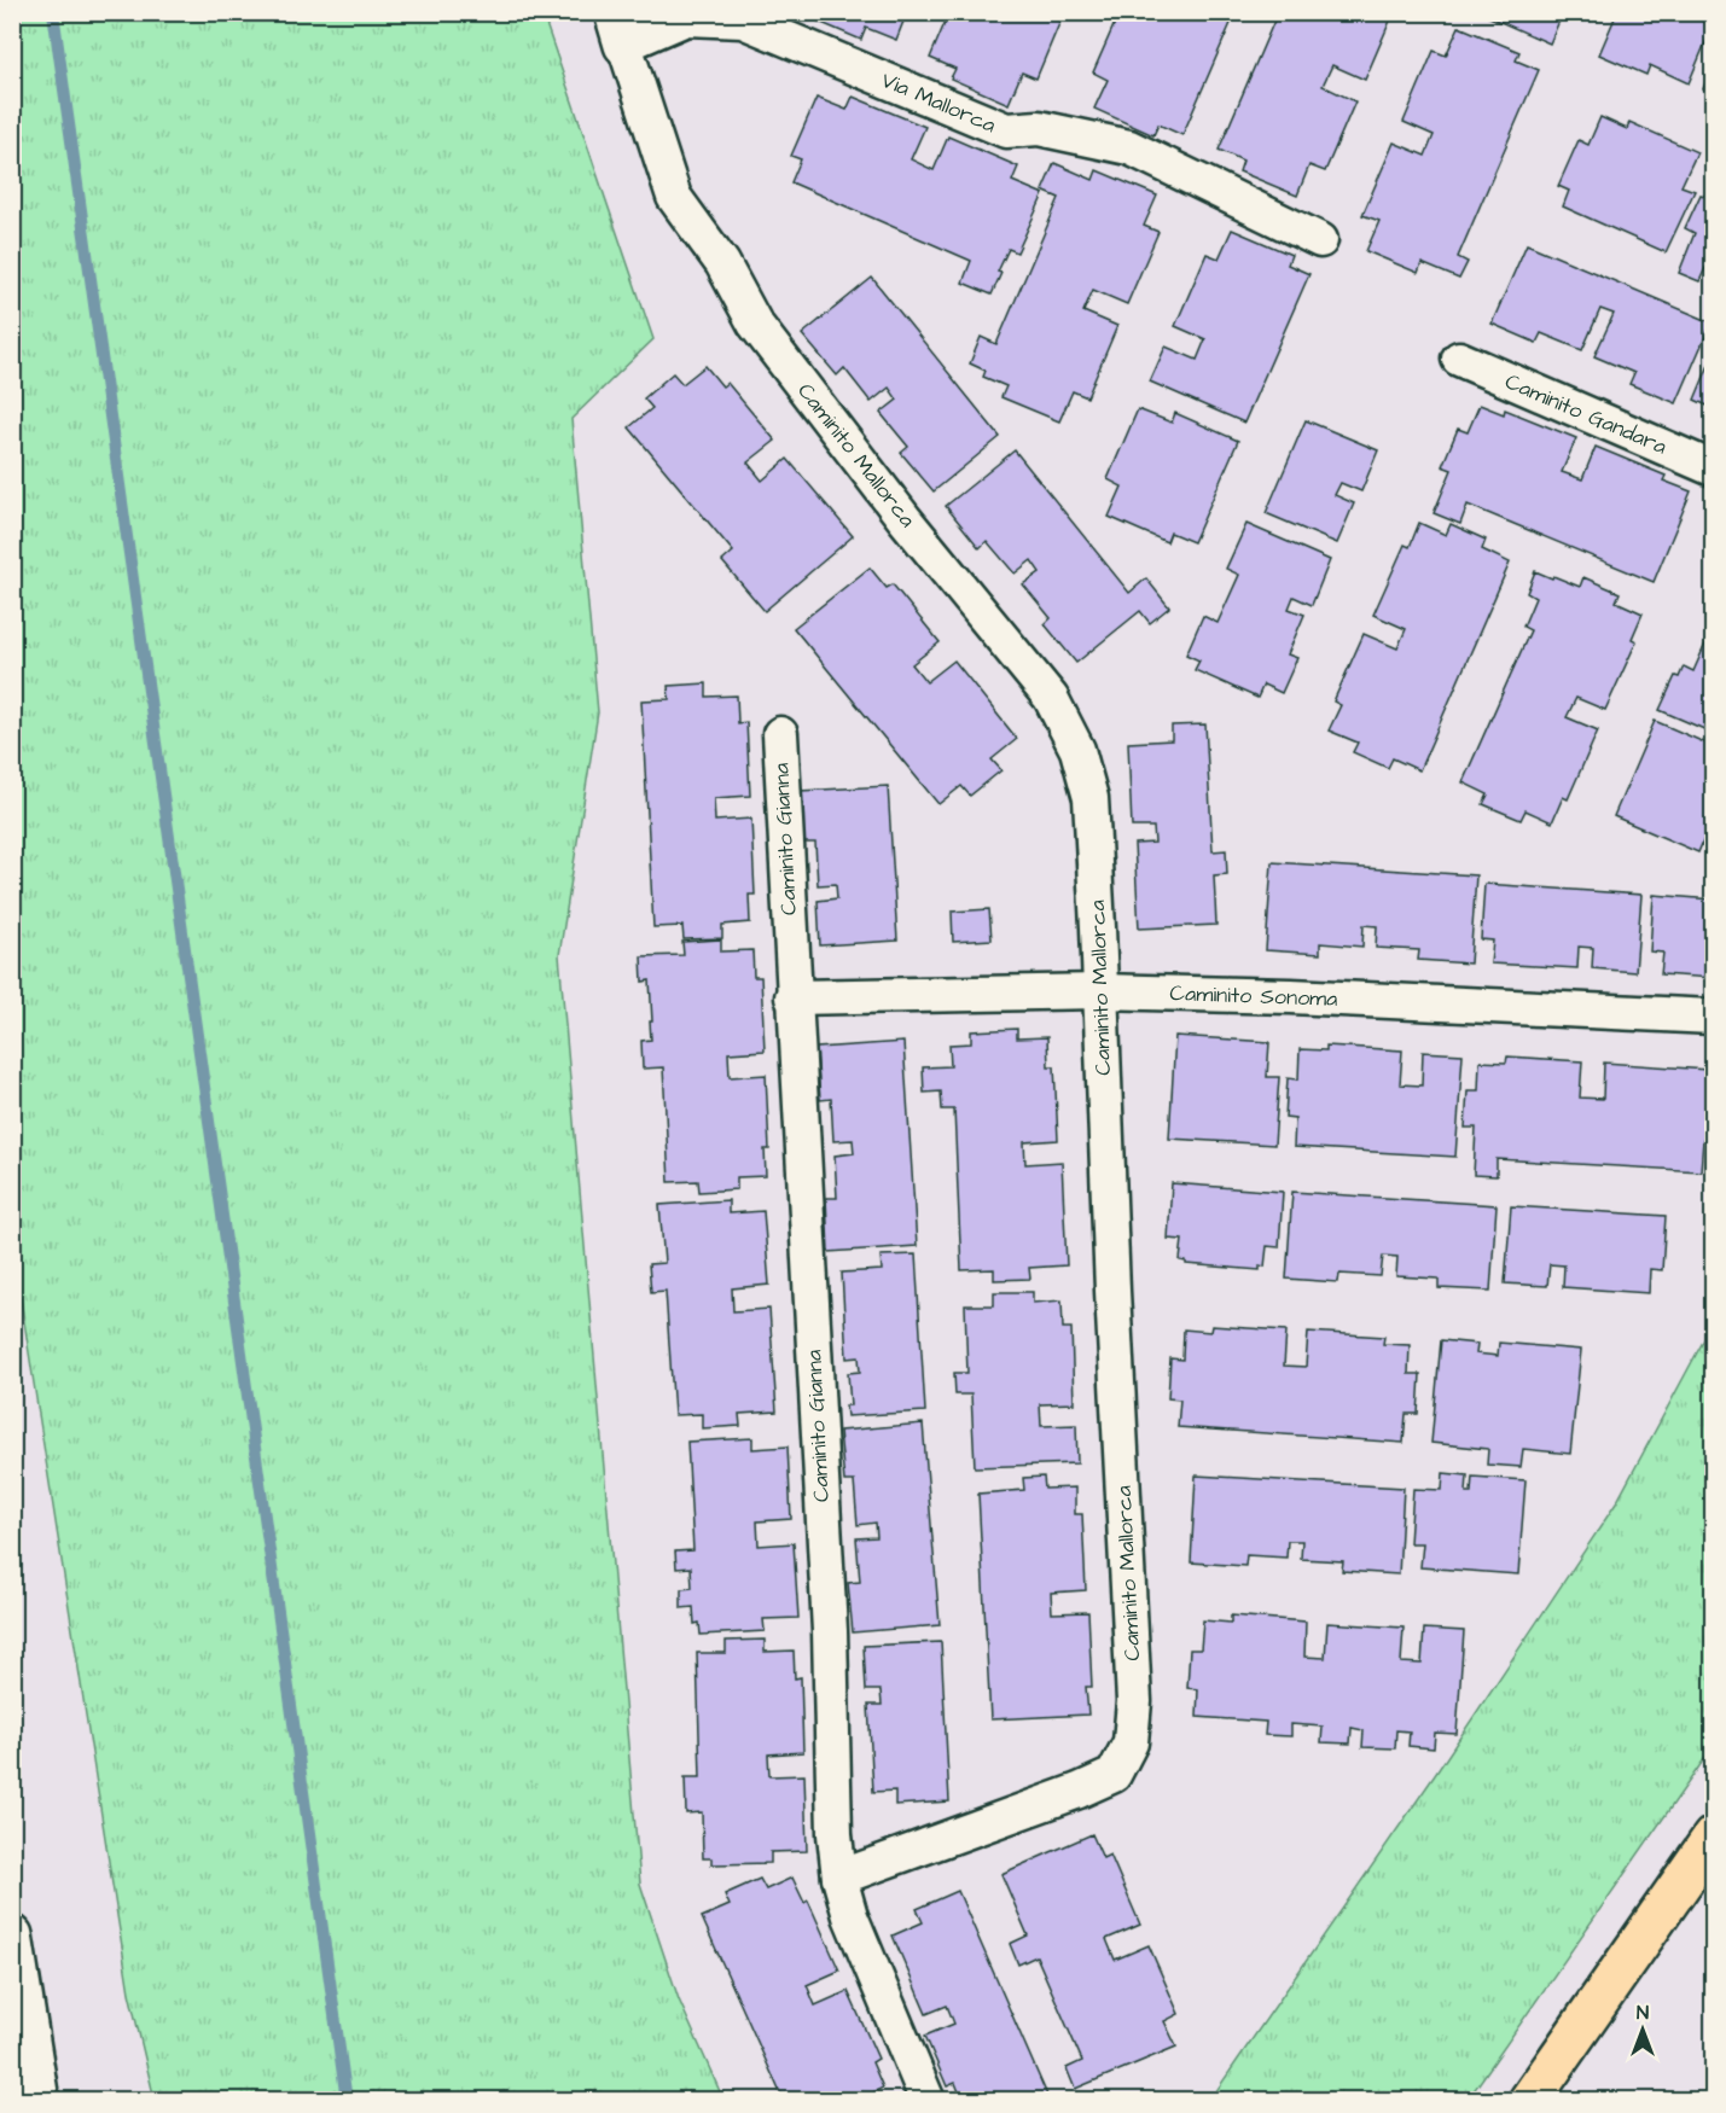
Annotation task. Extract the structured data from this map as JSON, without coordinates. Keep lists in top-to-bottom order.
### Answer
{
  "streets": {
    "street": [
      "Via Mallorca",
      "Caminito Gandara",
      "Caminito Mallorca",
      "Caminito Gianna",
      "Caminito Sonoma"
    ]
  },
  "crossings": [
    ["Via Mallorca", "Caminito Mallorca"],
    ["Caminito Mallorca", "Caminito Gianna"],
    ["Caminito Mallorca", "Caminito Sonoma"],
    ["Caminito Gianna", "Caminito Sonoma"]
  ],
  "north": "top"
}
